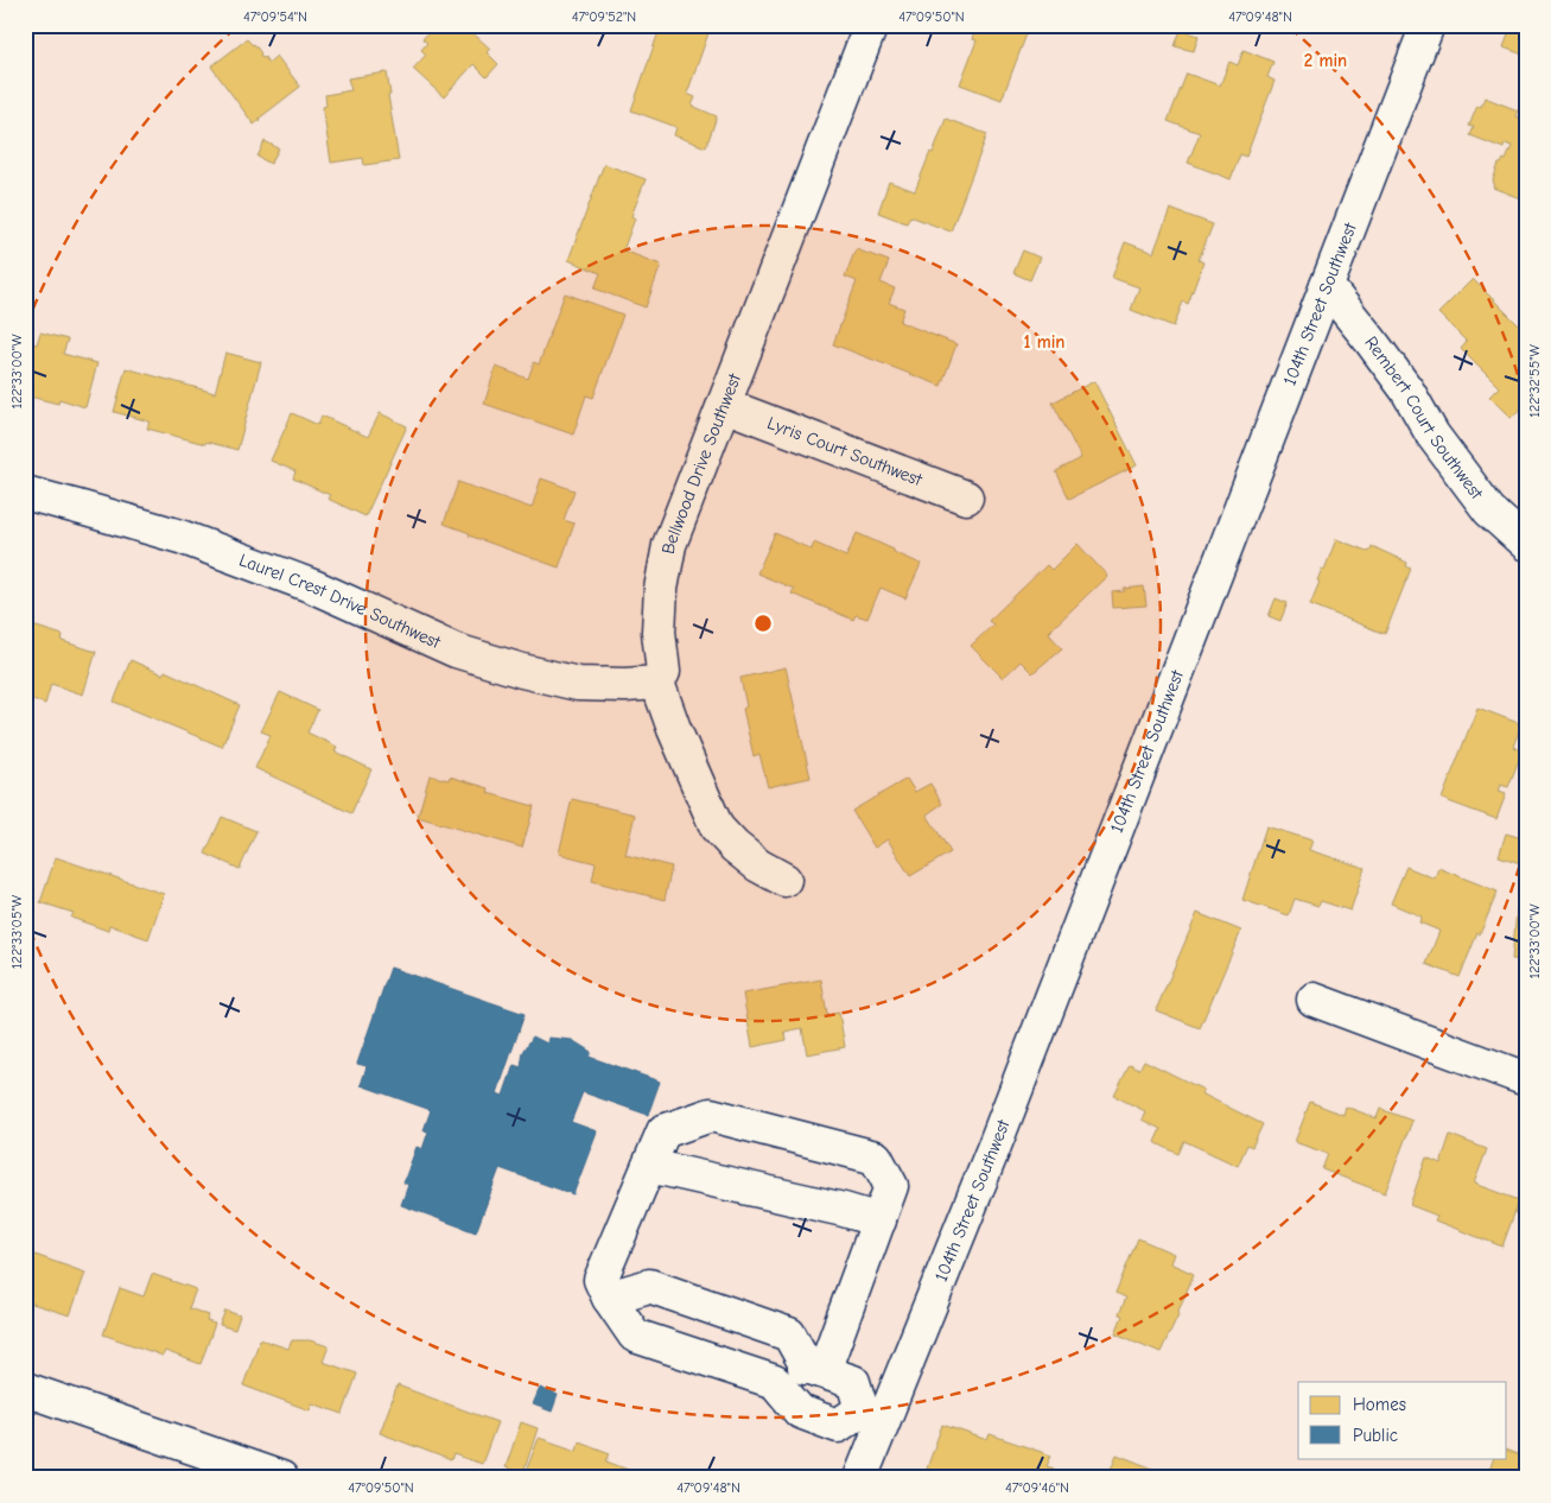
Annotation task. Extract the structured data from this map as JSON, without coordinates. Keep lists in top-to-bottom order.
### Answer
{
  "streets": {
    "street": [
      "104th Street Southwest",
      "Rembert Court Southwest",
      "Lyris Court Southwest",
      "Bellwood Drive Southwest",
      "Laurel Crest Drive Southwest"
    ]
  },
  "crossings": [
    ["104th Street Southwest", "Rembert Court Southwest"],
    ["Lyris Court Southwest", "Bellwood Drive Southwest"],
    ["Bellwood Drive Southwest", "Laurel Crest Drive Southwest"]
  ],
  "legend": ["Homes", "Public"],
  "coordinates": [
    "47°09'54\"N",
    "47°09'52\"N",
    "47°09'50\"N",
    "47°09'48\"N",
    "122°33'00\"W",
    "122°32'55\"W",
    "122°33'05\"W",
    "47°09'46\"N"
  ],
  "rings": ["2 min", "1 min"]
}
